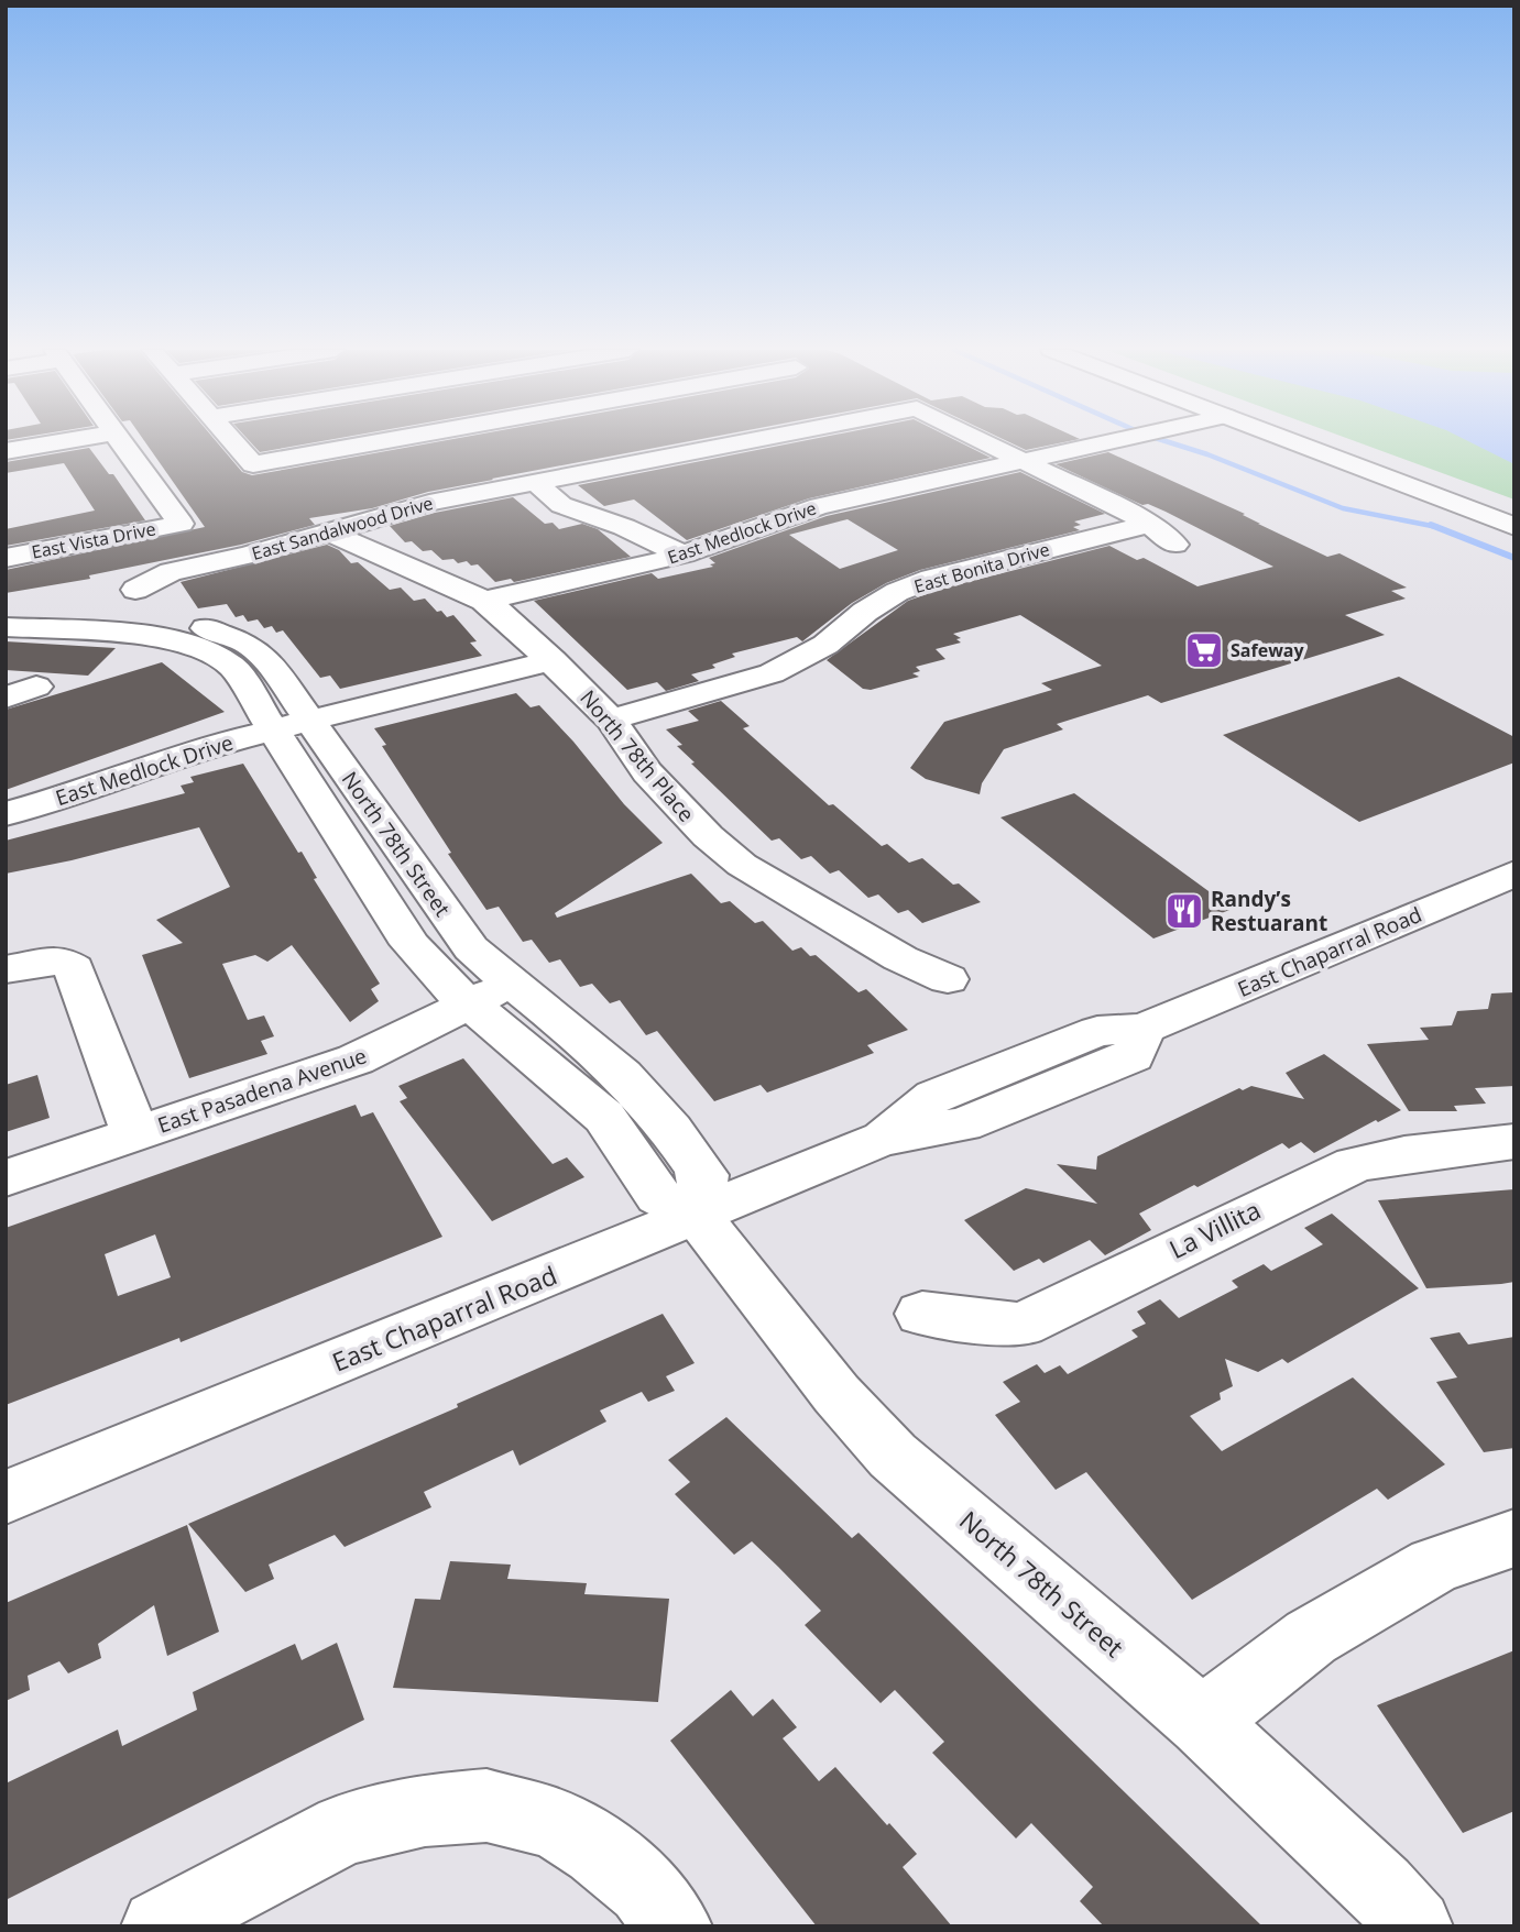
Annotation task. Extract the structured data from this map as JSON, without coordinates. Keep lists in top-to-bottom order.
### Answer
{
  "streets": {
    "street": [
      "East Sandalwood Drive",
      "East Medlock Drive",
      "East Vista Drive",
      "East Bonita Drive",
      "North 78th Place",
      "North 78th Street",
      "East Chaparral Road",
      "East Pasadena Avenue",
      "La Villita"
    ]
  },
  "crossings": [
    ["East Sandalwood Drive", "East Medlock Drive"],
    ["East Sandalwood Drive", "North 78th Place"],
    ["East Medlock Drive", "North 78th Place"],
    ["East Medlock Drive", "North 78th Street"],
    ["East Bonita Drive", "North 78th Place"],
    ["North 78th Street", "East Chaparral Road"],
    ["North 78th Street", "East Pasadena Avenue"]
  ],
  "places": {
    "supermarket": ["Safeway"],
    "restaurant": ["Randy’s Restuarant"]
  }
}
